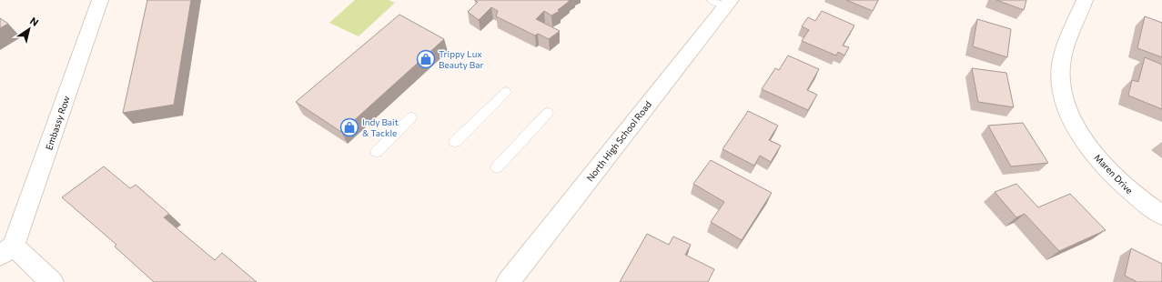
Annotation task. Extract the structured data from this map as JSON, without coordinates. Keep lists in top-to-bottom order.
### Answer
{
  "streets": {
    "street": ["Embassy Row", "North High School Road", "Maren Drive"]
  },
  "places": {
    "shop": ["Trippy Lux Beauty Bar", "Indy Bait & Tackle"]
  },
  "north": "top right"
}
